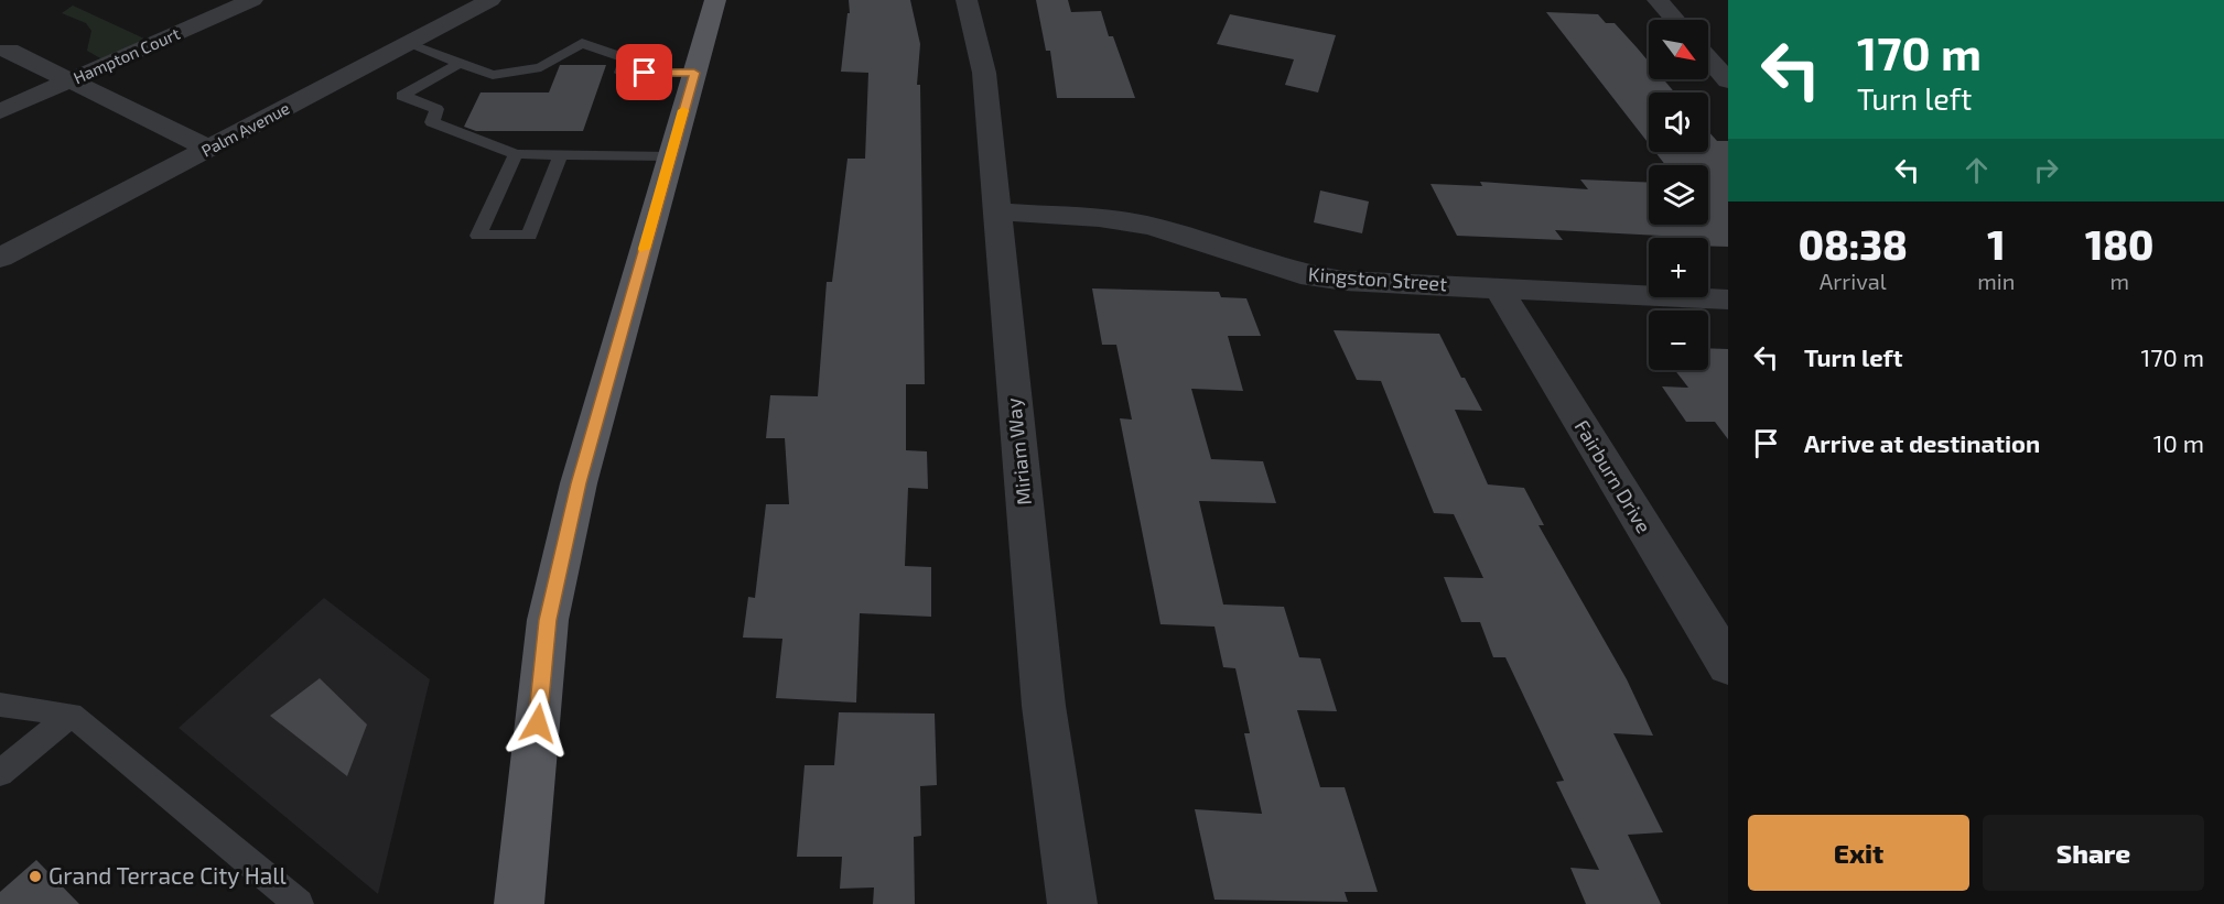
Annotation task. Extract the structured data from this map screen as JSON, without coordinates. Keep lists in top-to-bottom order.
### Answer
{
  "streets": {
    "street": [
      "Hampton Court",
      "Palm Avenue",
      "Kingston Street",
      "Miriam Way",
      "Fairburn Drive"
    ]
  },
  "crossings": [
    ["Kingston Street", "Miriam Way"],
    ["Kingston Street", "Fairburn Drive"]
  ],
  "places": ["Grand Terrace City Hall"],
  "north": "bottom right",
  "page": {
    "turn": ["170 m", "Turn left"],
    "map_buttons": ["+", "−"],
    "eta": [
      "08:38",
      "Arrival",
      "1",
      "min",
      "180",
      "m"
    ],
    "list": [
      {
        "name": "Turn left",
        "value": "170 m"
      },
      {
        "name": "Arrive at destination",
        "value": "10 m"
      }
    ],
    "buttons": ["Exit", "Share"]
  }
}
